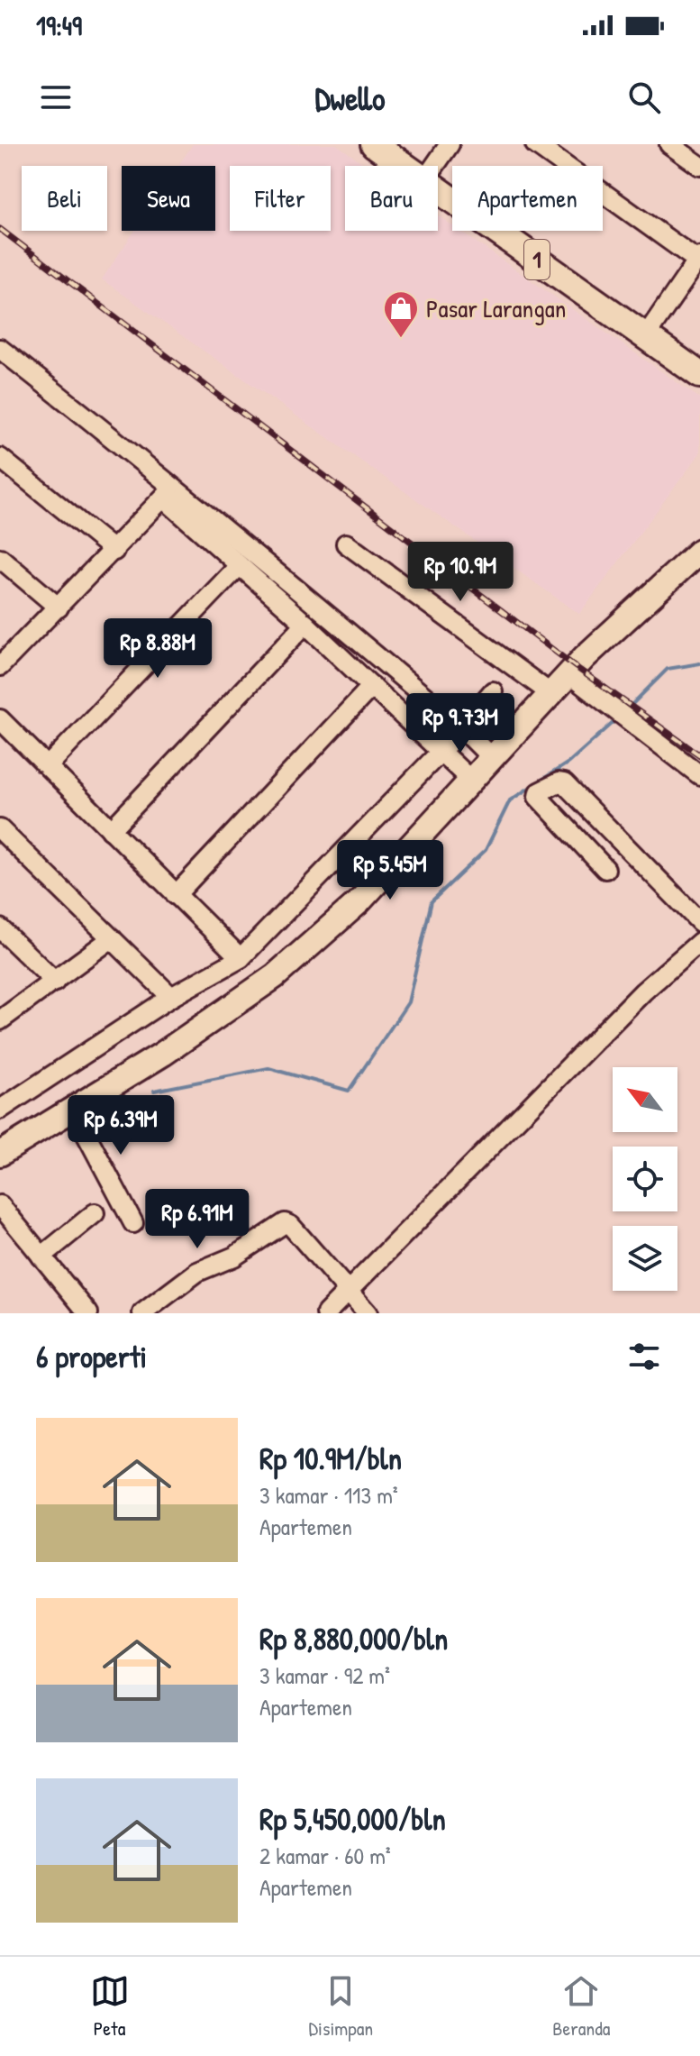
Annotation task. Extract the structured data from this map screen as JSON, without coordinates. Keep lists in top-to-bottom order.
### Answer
{
  "streets": {
    "highway": ["1"]
  },
  "places": {
    "shop": ["Pasar Larangan"]
  },
  "north": "top left",
  "page": {
    "status": "19:49",
    "header": "Dwello",
    "chip": [
      "Beli",
      "Sewa",
      "Filter",
      "Baru",
      "Apartemen"
    ],
    "price": [
      "Rp 10.9M",
      "Rp 8.88M",
      "Rp 9.73M",
      "Rp 5.45M",
      "Rp 6.39M",
      "Rp 6.91M"
    ],
    "heading": "6 properti",
    "list": [
      {
        "name": "Rp 10.9M/bln",
        "note": "3 kamar · 113 m² · Apartemen"
      },
      {
        "name": "Rp 8,880,000/bln",
        "note": "3 kamar · 92 m² · Apartemen"
      },
      {
        "name": "Rp 5,450,000/bln",
        "note": "2 kamar · 60 m² · Apartemen"
      }
    ],
    "tabs": ["Peta", "Disimpan", "Beranda"]
  }
}
